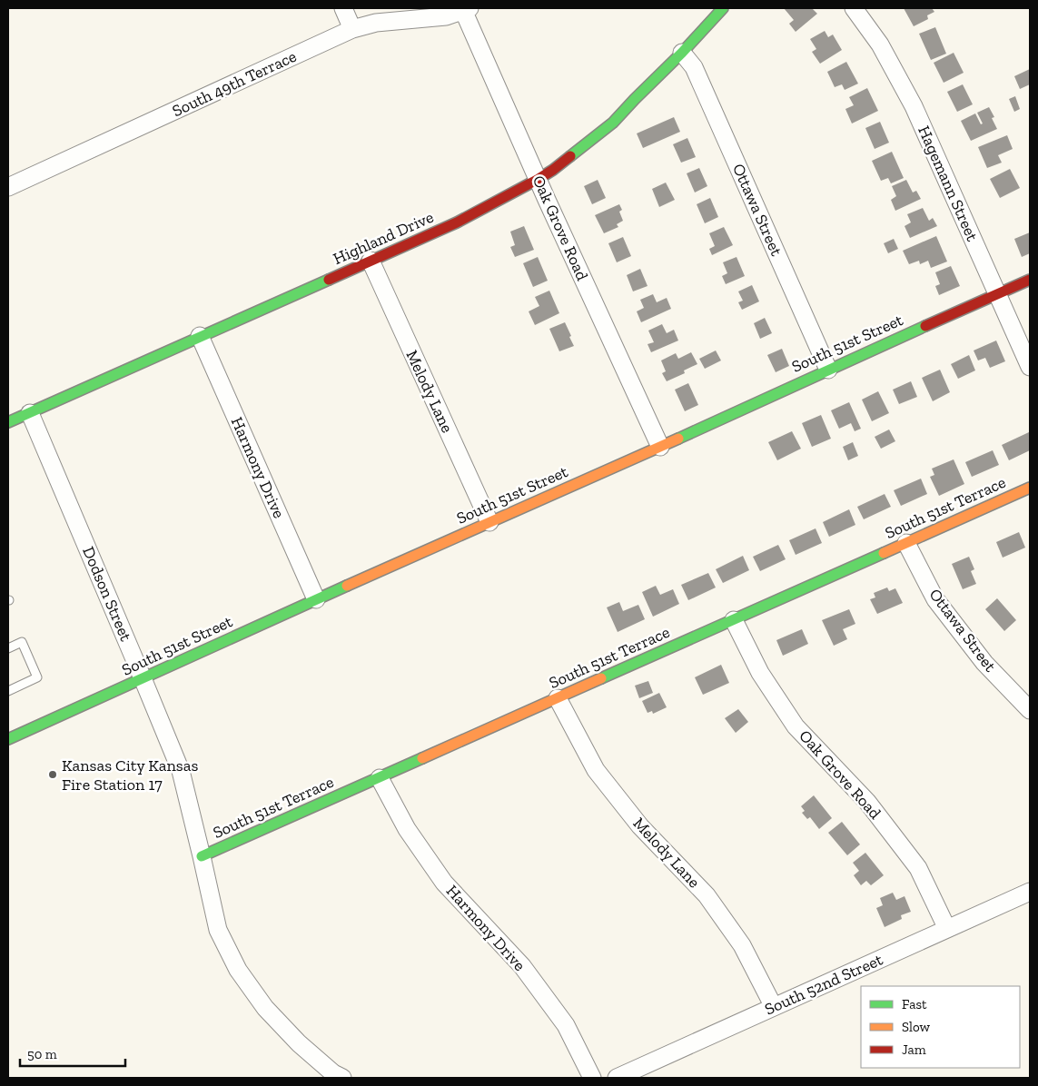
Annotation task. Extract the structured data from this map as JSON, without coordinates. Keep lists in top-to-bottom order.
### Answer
{
  "streets": {
    "street": [
      "South 49th Terrace",
      "Hagemann Street",
      "Ottawa Street",
      "Oak Grove Road",
      "Highland Drive",
      "South 51st Street",
      "Melody Lane",
      "Harmony Drive",
      "South 51st Terrace",
      "Dodson Street",
      "South 52nd Street"
    ]
  },
  "crossings": [
    ["South 49th Terrace", "Oak Grove Road"],
    ["Hagemann Street", "South 51st Street"],
    ["Ottawa Street", "Highland Drive"],
    ["Ottawa Street", "South 51st Street"],
    ["Ottawa Street", "South 51st Terrace"],
    ["Oak Grove Road", "Highland Drive"],
    ["Oak Grove Road", "South 51st Street"],
    ["Oak Grove Road", "South 51st Terrace"],
    ["Oak Grove Road", "South 52nd Street"],
    ["Highland Drive", "Melody Lane"],
    ["Highland Drive", "Harmony Drive"],
    ["Highland Drive", "Dodson Street"],
    ["South 51st Street", "Melody Lane"],
    ["South 51st Street", "Harmony Drive"],
    ["South 51st Street", "Dodson Street"],
    ["Melody Lane", "South 51st Terrace"],
    ["Melody Lane", "South 52nd Street"],
    ["Harmony Drive", "South 51st Terrace"],
    ["South 51st Terrace", "Dodson Street"]
  ],
  "places": ["Kansas City Kansas Fire Station 17"],
  "legend": ["Fast", "Slow", "Jam"],
  "scale_bar": "50 m"
}
